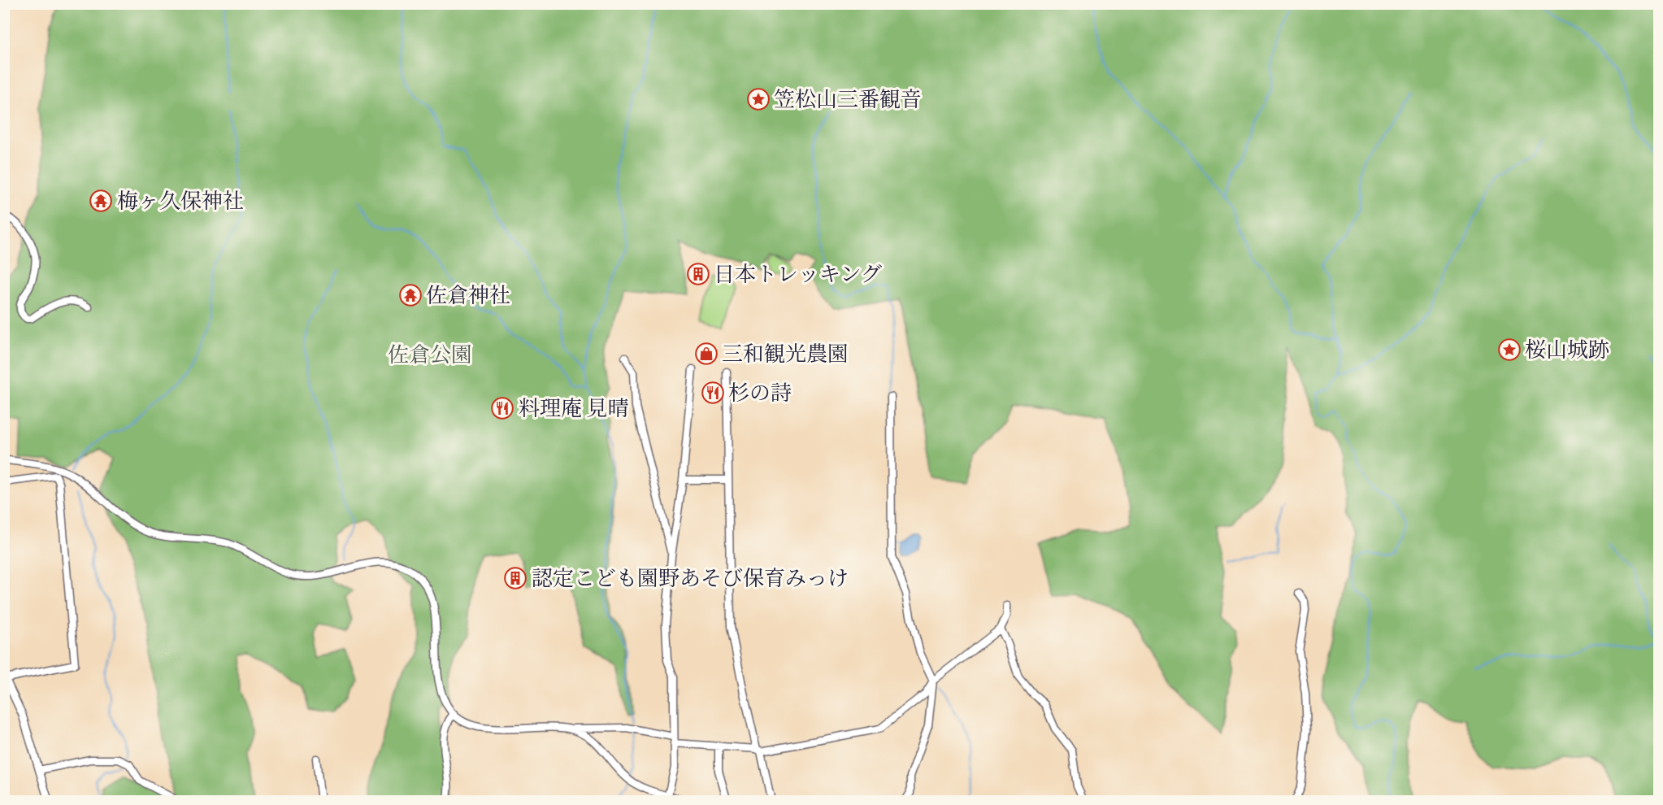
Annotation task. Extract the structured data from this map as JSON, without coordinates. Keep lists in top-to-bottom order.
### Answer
{
  "parks": ["佐倉公園"],
  "places": {
    "place": ["笠松山三番観音", "桜山城跡"],
    "temple": ["梅ヶ久保神社", "佐倉神社"],
    "building": ["日本トレッキング", "認定こども園野あそび保育みっけ"],
    "shop": ["三和観光農園"],
    "restaurant": ["杉の詩", "料理庵 見晴"]
  }
}
